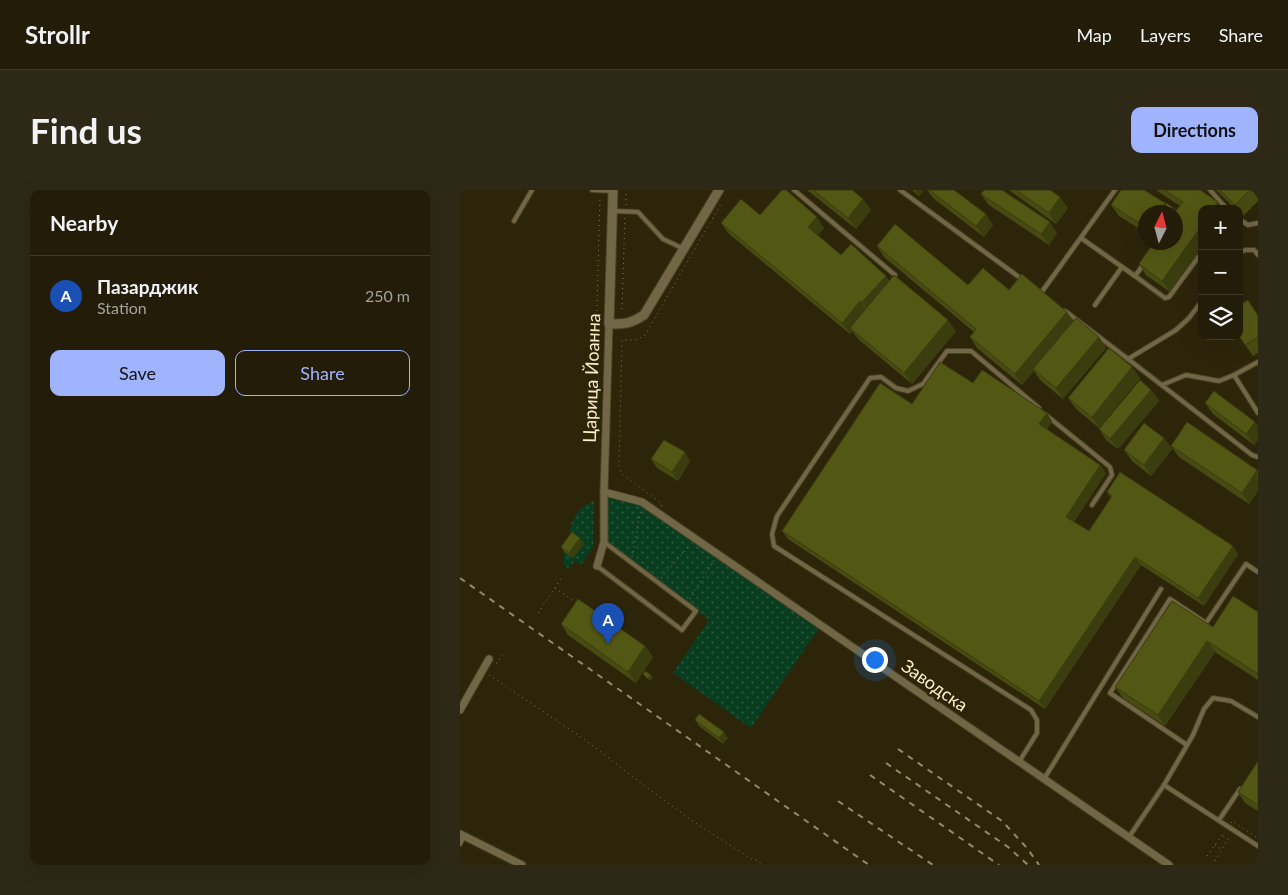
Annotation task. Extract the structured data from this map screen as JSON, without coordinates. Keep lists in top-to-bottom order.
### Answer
{
  "streets": {
    "street": ["Царица Йоанна", "Заводска"]
  },
  "crossings": [
    ["Царица Йоанна", "Заводска"]
  ],
  "north": "top",
  "page": {
    "header": "Strollr",
    "nav": ["Map", "Layers", "Share"],
    "buttons": [
      "Directions",
      ["Save", "Share"]
    ],
    "title": "Find us",
    "heading": "Nearby",
    "map_buttons": ["+", "−"],
    "list": [
      {
        "mark": "A",
        "name": "Пазарджик",
        "note": "Station",
        "value": "250 m"
      }
    ],
    "pins": "A"
  }
}
